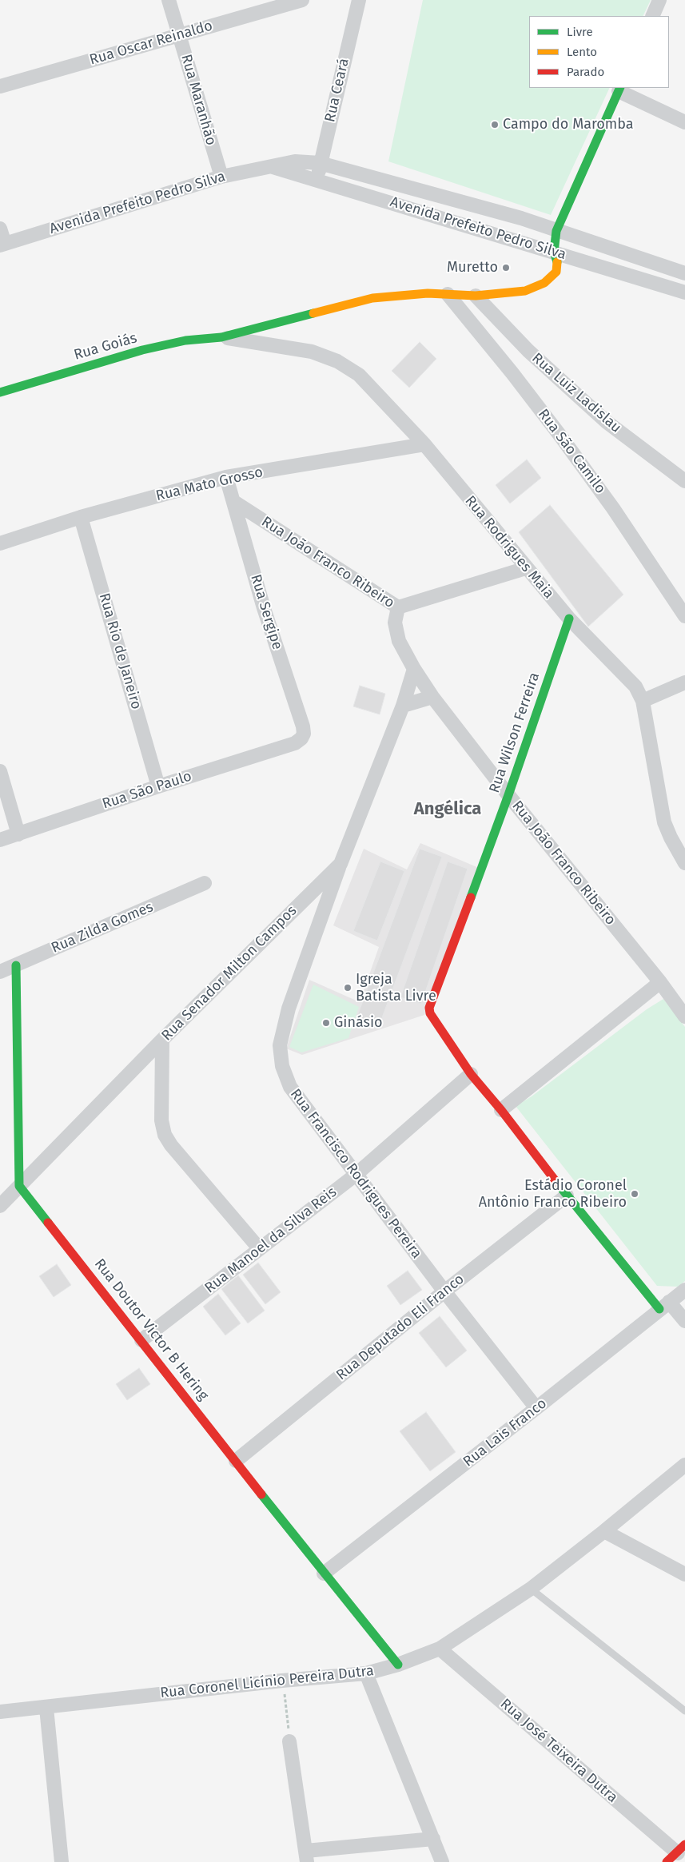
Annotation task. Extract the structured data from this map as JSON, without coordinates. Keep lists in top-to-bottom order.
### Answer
{
  "streets": {
    "street": [
      "Rua Oscar Reinaldo",
      "Rua Ceará",
      "Rua Maranhão",
      "Avenida Prefeito Pedro Silva",
      "Rua Goiás",
      "Rua Luiz Ladislau",
      "Rua São Camilo",
      "Rua Mato Grosso",
      "Rua Rodrigues Maia",
      "Rua João Franco Ribeiro",
      "Rua Sergipe",
      "Rua Rio de Janeiro",
      "Rua Wilson Ferreira",
      "Rua São Paulo",
      "Rua Zilda Gomes",
      "Rua Senador Milton Campos",
      "Rua Francisco Rodrigues Pereira",
      "Rua Manoel da Silva Reis",
      "Rua Deputado Eli Franco",
      "Rua Doutor Victor B Hering",
      "Rua Lais Franco",
      "Rua Coronel Licínio Pereira Dutra",
      "Rua José Teixeira Dutra"
    ]
  },
  "crossings": [
    ["Rua Oscar Reinaldo", "Rua Maranhão"],
    ["Rua Ceará", "Avenida Prefeito Pedro Silva"],
    ["Rua Maranhão", "Avenida Prefeito Pedro Silva"],
    ["Rua Goiás", "Rua Rodrigues Maia"],
    ["Rua Mato Grosso", "Rua Rodrigues Maia"],
    ["Rua Mato Grosso", "Rua Sergipe"],
    ["Rua Mato Grosso", "Rua Rio de Janeiro"],
    ["Rua Rodrigues Maia", "Rua Wilson Ferreira"],
    ["Rua João Franco Ribeiro", "Rua Sergipe"],
    ["Rua João Franco Ribeiro", "Rua Wilson Ferreira"],
    ["Rua João Franco Ribeiro", "Rua Senador Milton Campos"],
    ["Rua Sergipe", "Rua São Paulo"],
    ["Rua Rio de Janeiro", "Rua São Paulo"],
    ["Rua Wilson Ferreira", "Rua Manoel da Silva Reis"],
    ["Rua Senador Milton Campos", "Rua Francisco Rodrigues Pereira"],
    ["Rua Senador Milton Campos", "Rua Doutor Victor B Hering"],
    ["Rua Francisco Rodrigues Pereira", "Rua Manoel da Silva Reis"],
    ["Rua Francisco Rodrigues Pereira", "Rua Deputado Eli Franco"],
    ["Rua Francisco Rodrigues Pereira", "Rua Lais Franco"],
    ["Rua Manoel da Silva Reis", "Rua Doutor Victor B Hering"],
    ["Rua Deputado Eli Franco", "Rua Doutor Victor B Hering"],
    ["Rua Doutor Victor B Hering", "Rua Lais Franco"],
    ["Rua Doutor Victor B Hering", "Rua Coronel Licínio Pereira Dutra"],
    ["Rua Coronel Licínio Pereira Dutra", "Rua José Teixeira Dutra"]
  ],
  "districts": ["Angélica"],
  "places": [
    "Campo do Maromba",
    "Muretto",
    "Igreja Batista Livre",
    "Ginásio",
    "Estádio Coronel Antônio Franco Ribeiro"
  ],
  "legend": ["Livre", "Lento", "Parado"]
}
